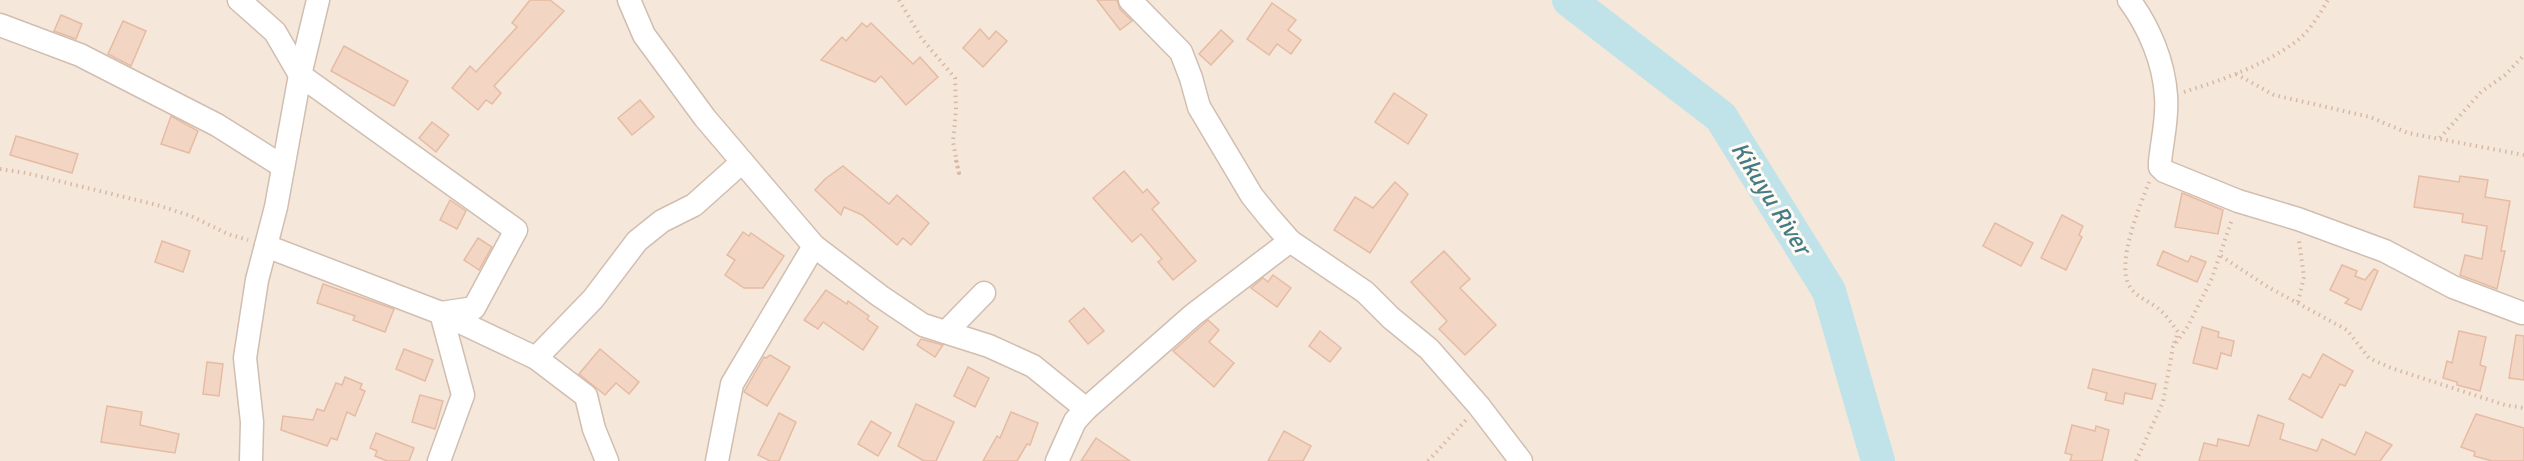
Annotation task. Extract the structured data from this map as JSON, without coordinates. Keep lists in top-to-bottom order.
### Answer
{
  "water": ["Kikuyu River"]
}
